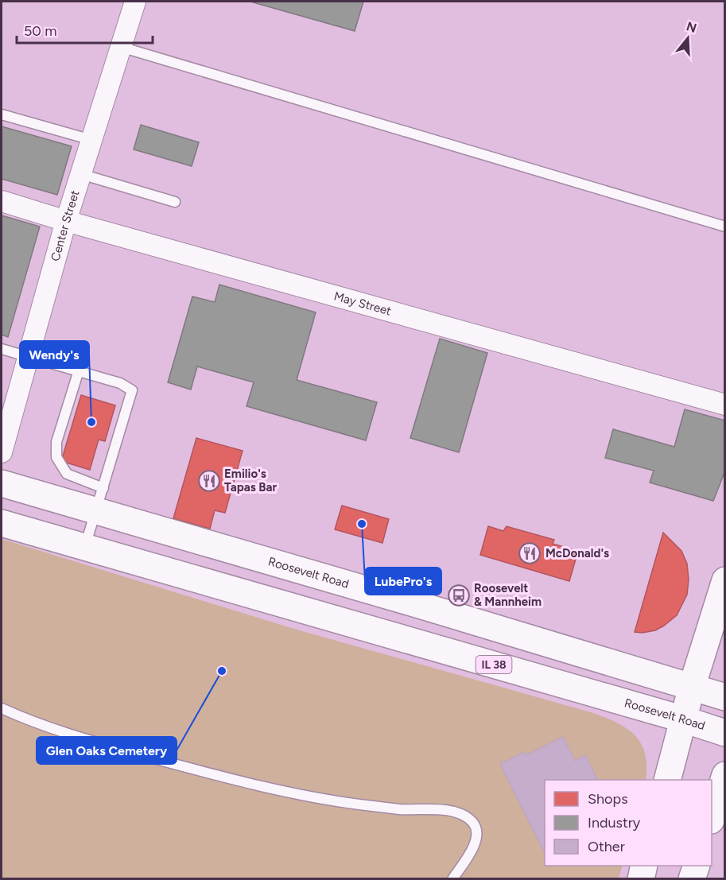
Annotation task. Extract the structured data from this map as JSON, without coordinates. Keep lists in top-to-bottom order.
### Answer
{
  "streets": {
    "main road": ["Roosevelt Road", "IL 38"],
    "street": ["Center Street", "May Street"]
  },
  "crossings": [
    ["Center Street", "May Street"]
  ],
  "places": {
    "other": ["Wendy's", "LubePro's", "Glen Oaks Cemetery"],
    "restaurant": ["Emilio's Tapas Bar", "McDonald's"],
    "bus stop": ["Roosevelt & Mannheim"]
  },
  "legend": ["Shops", "Industry", "Other"],
  "scale_bar": "50 m",
  "north": "top"
}
